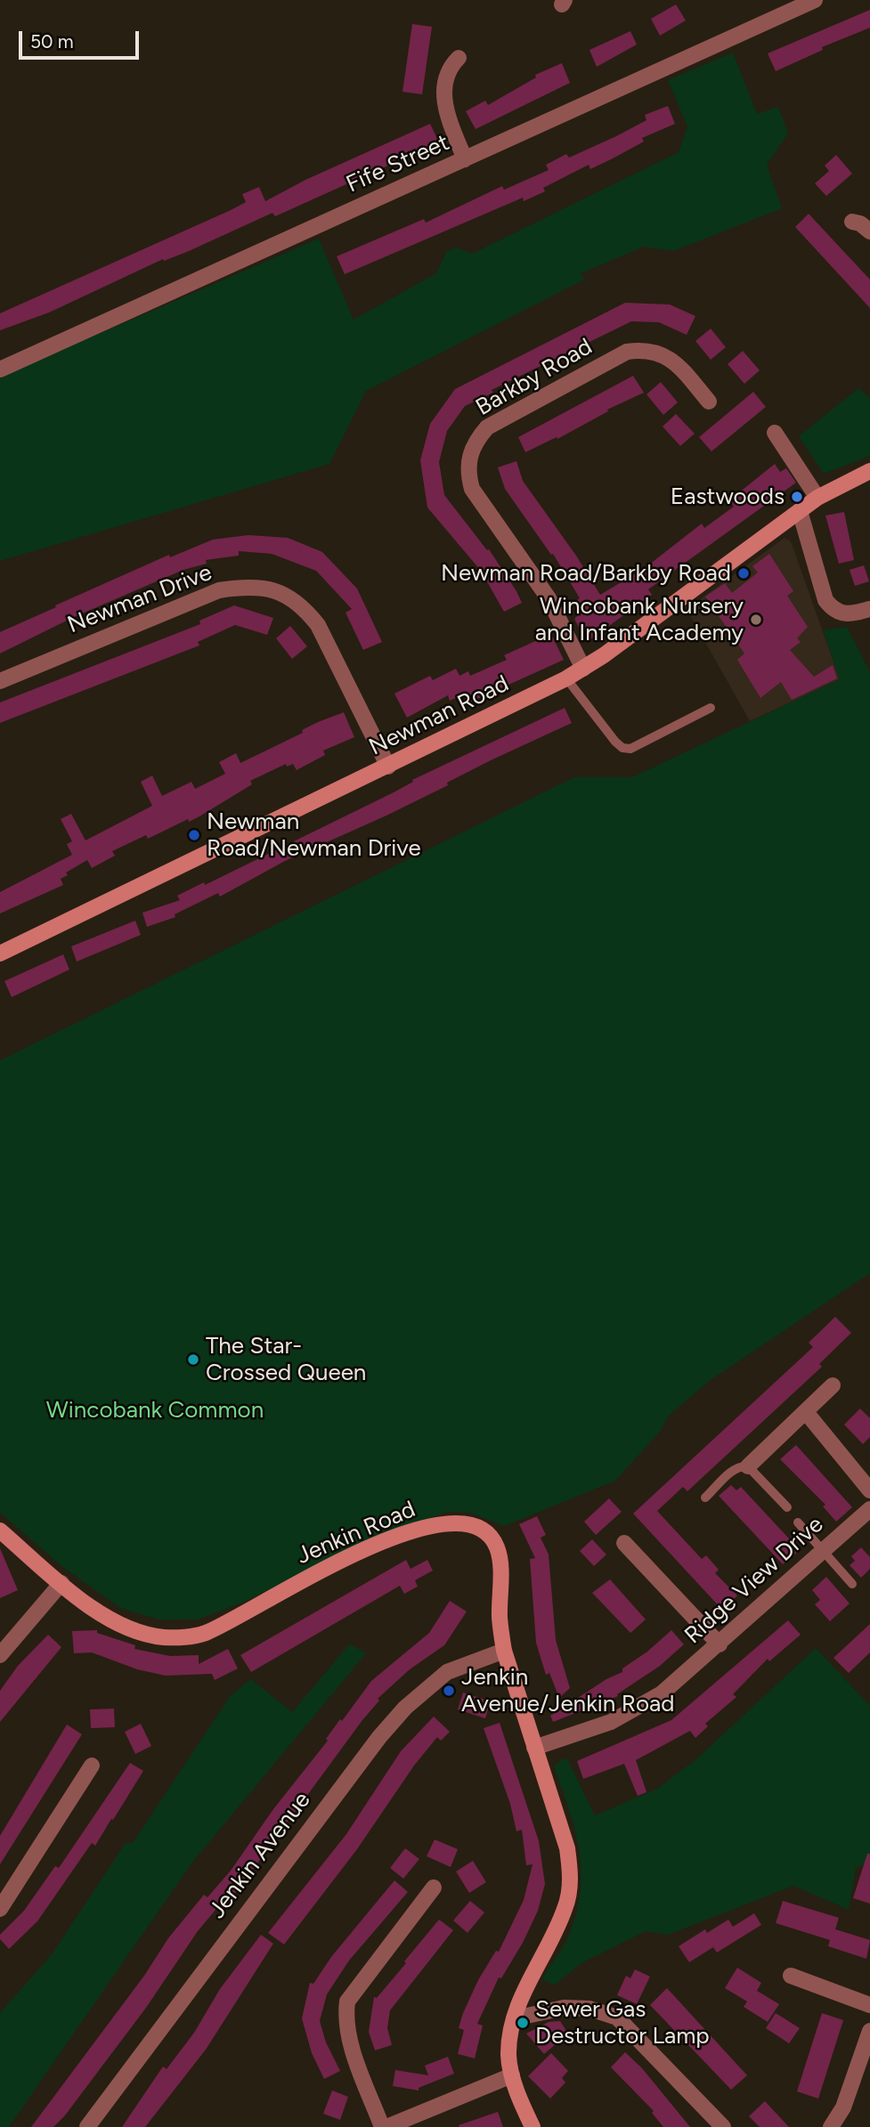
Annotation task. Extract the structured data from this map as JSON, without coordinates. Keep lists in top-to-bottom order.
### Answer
{
  "streets": {
    "street": [
      "Fife Street",
      "Barkby Road",
      "Newman Drive",
      "Newman Road",
      "Jenkin Road",
      "Ridge View Drive",
      "Jenkin Avenue"
    ]
  },
  "crossings": [
    ["Barkby Road", "Newman Road"],
    ["Newman Drive", "Newman Road"],
    ["Jenkin Road", "Ridge View Drive"],
    ["Jenkin Road", "Jenkin Avenue"]
  ],
  "parks": ["Wincobank Common"],
  "places": [
    "Eastwoods",
    "Newman Road/Barkby Road",
    "Wincobank Nursery and Infant Academy",
    "Newman Road/Newman Drive",
    "The Star- Crossed Queen",
    "Jenkin Avenue/Jenkin Road",
    "Sewer Gas Destructor Lamp"
  ],
  "scale_bar": "50 m"
}
